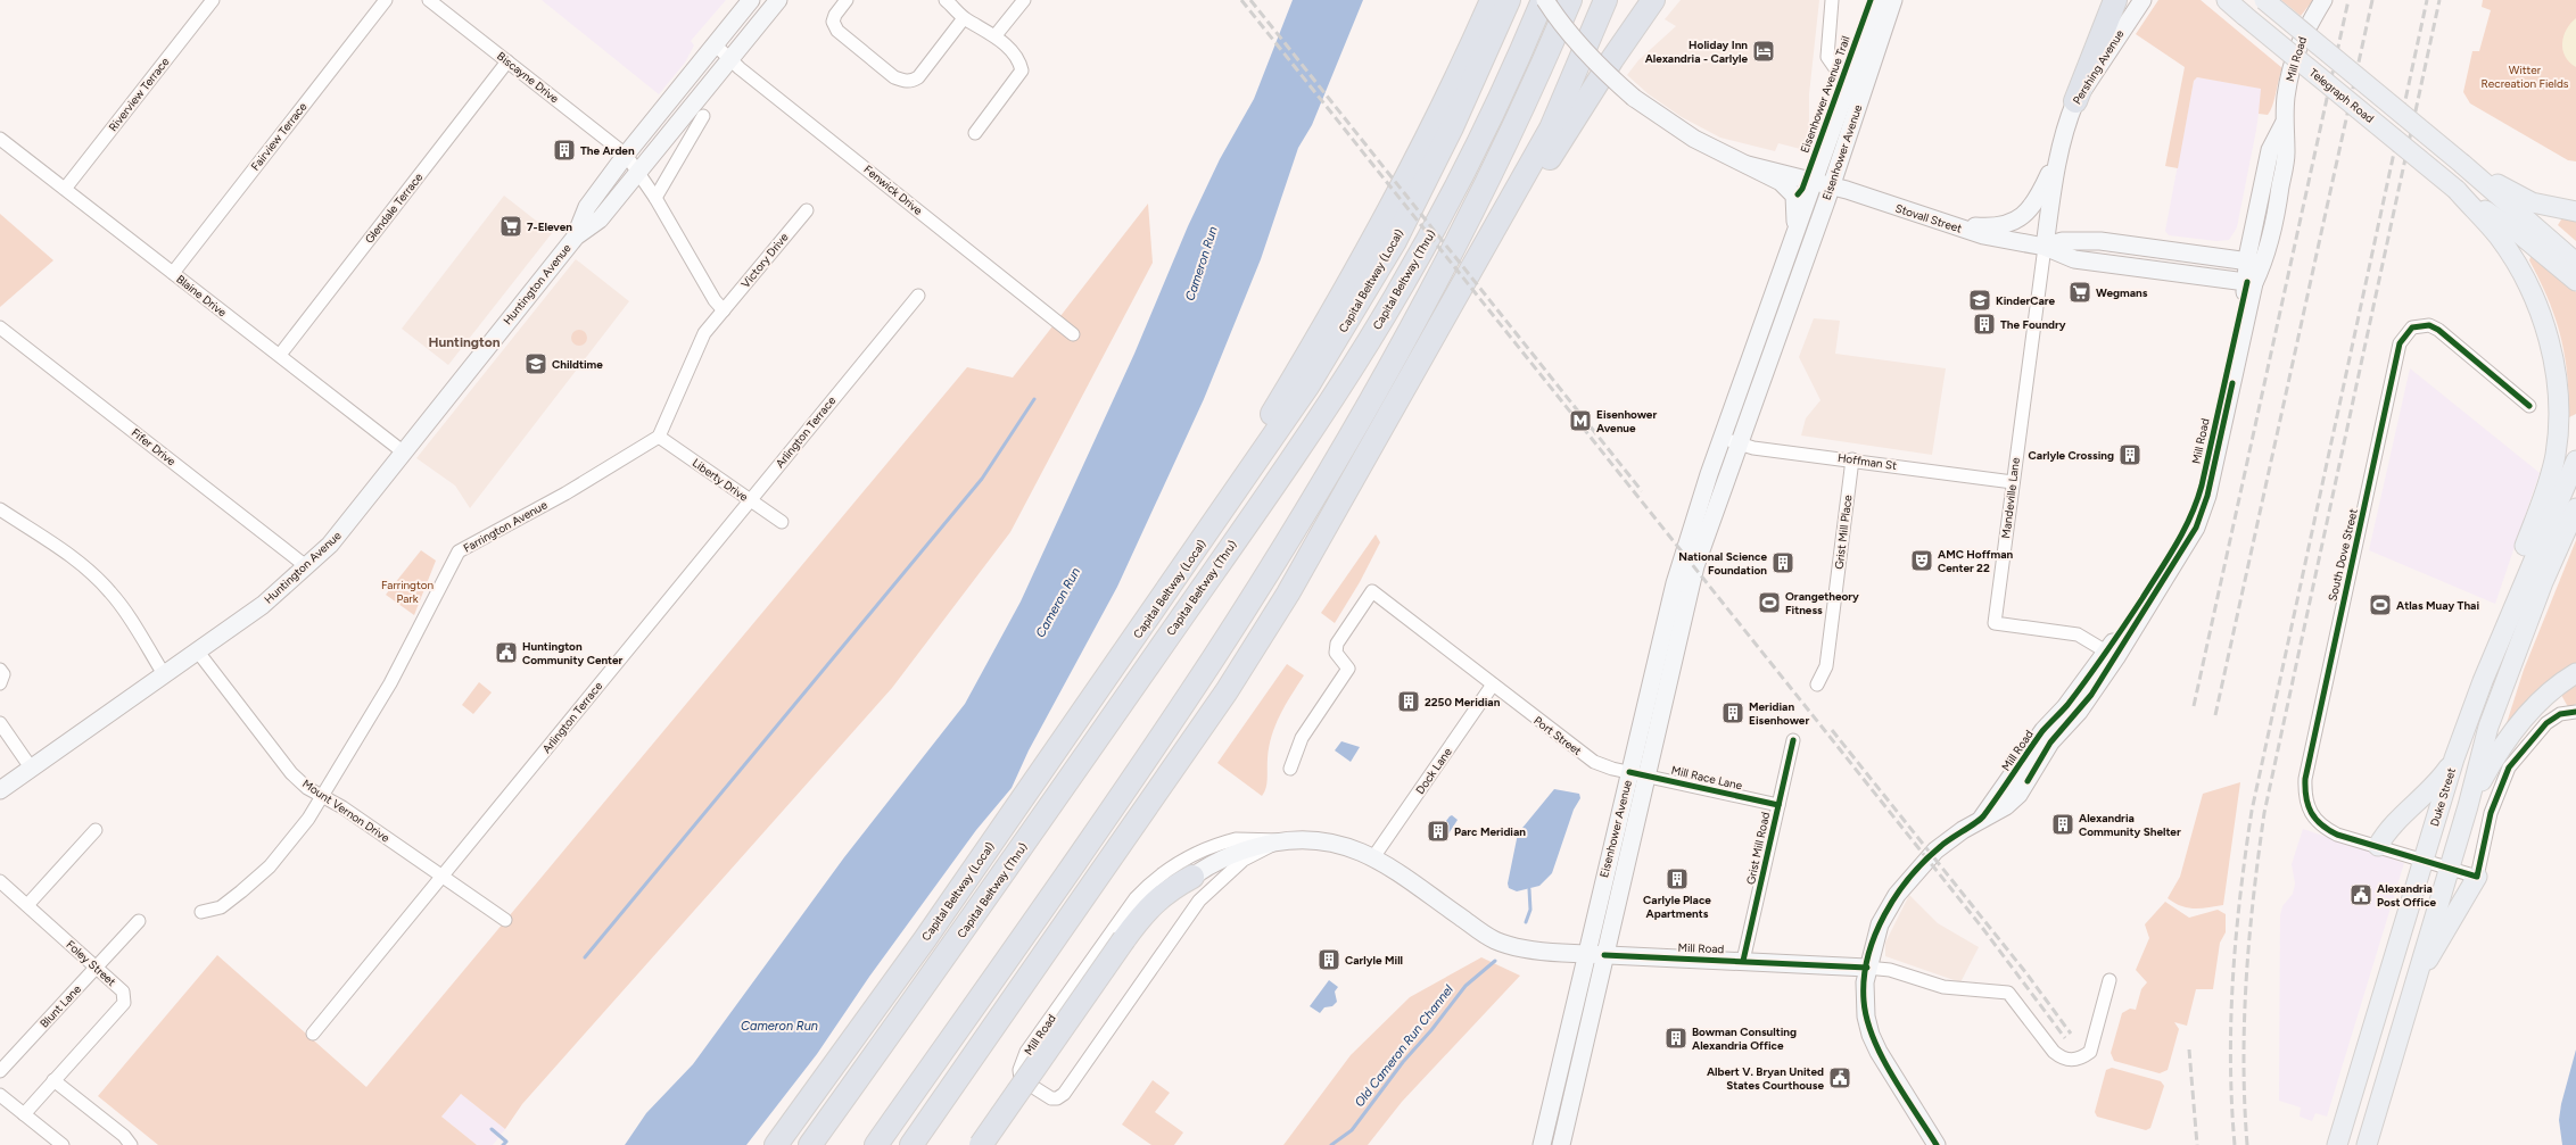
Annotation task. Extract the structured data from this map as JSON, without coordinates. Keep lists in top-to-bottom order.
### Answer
{
  "streets": {
    "highway": ["Capital Beltway (Thru)", "Capital Beltway (Local)"],
    "main road": [
      "Mill Road",
      "Pershing Avenue",
      "Telegraph Road",
      "Eisenhower Avenue",
      "Stovall Street",
      "Huntington Avenue",
      "Duke Street"
    ],
    "street": [
      "Biscayne Drive",
      "Riverview Terrace",
      "Fairview Terrace",
      "Fenwick Drive",
      "Glendale Terrace",
      "Victory Drive",
      "Blaine Drive",
      "Arlington Terrace",
      "Fifer Drive",
      "Hoffman St",
      "Liberty Drive",
      "Mandeville Lane",
      "Farrington Avenue",
      "Grist Mill Place",
      "South Dove Street",
      "Port Street",
      "Dock Lane",
      "Mill Race Lane",
      "Mount Vernon Drive",
      "Grist Mill Road",
      "Foley Street",
      "Blunt Lane"
    ],
    "cycle path": ["Eisenhower Avenue Trail"]
  },
  "crossings": [
    ["Mill Road", "Eisenhower Avenue"],
    ["Mill Road", "Stovall Street"],
    ["Mill Road", "Mandeville Lane"],
    ["Mill Road", "Dock Lane"],
    ["Mill Road", "Grist Mill Road"],
    ["Pershing Avenue", "Stovall Street"],
    ["Pershing Avenue", "Mandeville Lane"],
    ["Biscayne Drive", "Glendale Terrace"],
    ["Biscayne Drive", "Huntington Avenue"],
    ["Riverview Terrace", "Blaine Drive"],
    ["Fairview Terrace", "Blaine Drive"],
    ["Eisenhower Avenue", "Stovall Street"],
    ["Eisenhower Avenue", "Hoffman St"],
    ["Eisenhower Avenue", "Port Street"],
    ["Eisenhower Avenue", "Mill Race Lane"],
    ["Fenwick Drive", "Huntington Avenue"],
    ["Glendale Terrace", "Blaine Drive"],
    ["Stovall Street", "Mandeville Lane"],
    ["Huntington Avenue", "Blaine Drive"],
    ["Huntington Avenue", "Fifer Drive"],
    ["Huntington Avenue", "Mount Vernon Drive"],
    ["Arlington Terrace", "Liberty Drive"],
    ["Arlington Terrace", "Mount Vernon Drive"],
    ["Hoffman St", "Mandeville Lane"],
    ["Hoffman St", "Grist Mill Place"],
    ["Liberty Drive", "Farrington Avenue"],
    ["Farrington Avenue", "Mount Vernon Drive"],
    ["South Dove Street", "Duke Street"],
    ["Port Street", "Dock Lane"],
    ["Port Street", "Mill Race Lane"],
    ["Mill Race Lane", "Grist Mill Road"],
    ["Foley Street", "Blunt Lane"]
  ],
  "districts": ["Huntington"],
  "water": ["Cameron Run", "Old Cameron Run Channel"],
  "parks": ["Witter Recreation Fields", "Farrington Park"],
  "places": {
    "hotel": ["Holiday Inn Alexandria - Carlyle"],
    "building": [
      "The Arden",
      "The Foundry",
      "Carlyle Crossing",
      "National Science Foundation",
      "2250 Meridian",
      "Meridian Eisenhower",
      "Alexandria Community Shelter",
      "Parc Meridian",
      "Carlyle Place Apartments",
      "Carlyle Mill",
      "Bowman Consulting Alexandria Office"
    ],
    "supermarket": ["7-Eleven", "Wegmans"],
    "school or university": ["KinderCare", "Childtime"],
    "metro station": ["Eisenhower Avenue"],
    "theatre": ["AMC Hoffman Center 22"],
    "sports": ["Orangetheory Fitness", "Atlas Muay Thai"],
    "public building": ["Huntington Community Center", "Alexandria Post Office", "Albert V. Bryan United States Courthouse"]
  }
}
